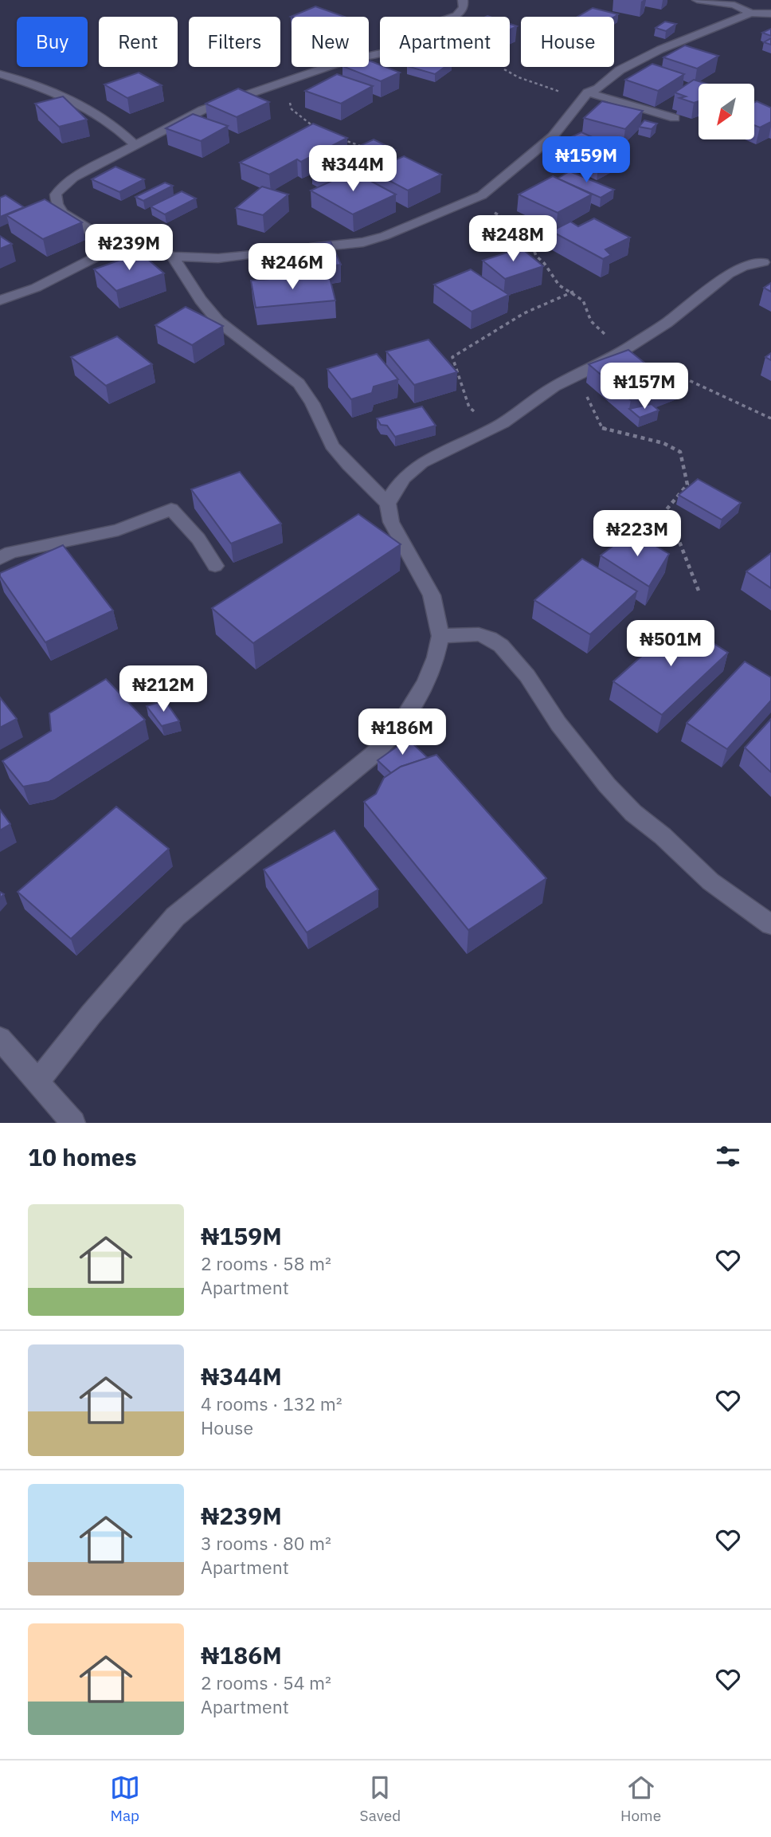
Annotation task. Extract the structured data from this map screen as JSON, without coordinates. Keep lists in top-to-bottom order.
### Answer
{
  "north": "bottom left",
  "page": {
    "chip": [
      "Buy",
      "Rent",
      "Filters",
      "New",
      "Apartment",
      "House"
    ],
    "price": [
      "₦159M",
      "₦344M",
      "₦248M",
      "₦239M",
      "₦246M",
      "₦157M",
      "₦223M",
      "₦501M",
      "₦212M",
      "₦186M"
    ],
    "heading": "10 homes",
    "list": [
      {
        "name": "₦159M",
        "note": "2 rooms · 58 m² · Apartment"
      },
      {
        "name": "₦344M",
        "note": "4 rooms · 132 m² · House"
      },
      {
        "name": "₦239M",
        "note": "3 rooms · 80 m² · Apartment"
      },
      {
        "name": "₦186M",
        "note": "2 rooms · 54 m² · Apartment"
      }
    ],
    "tabs": ["Map", "Saved", "Home"]
  }
}
